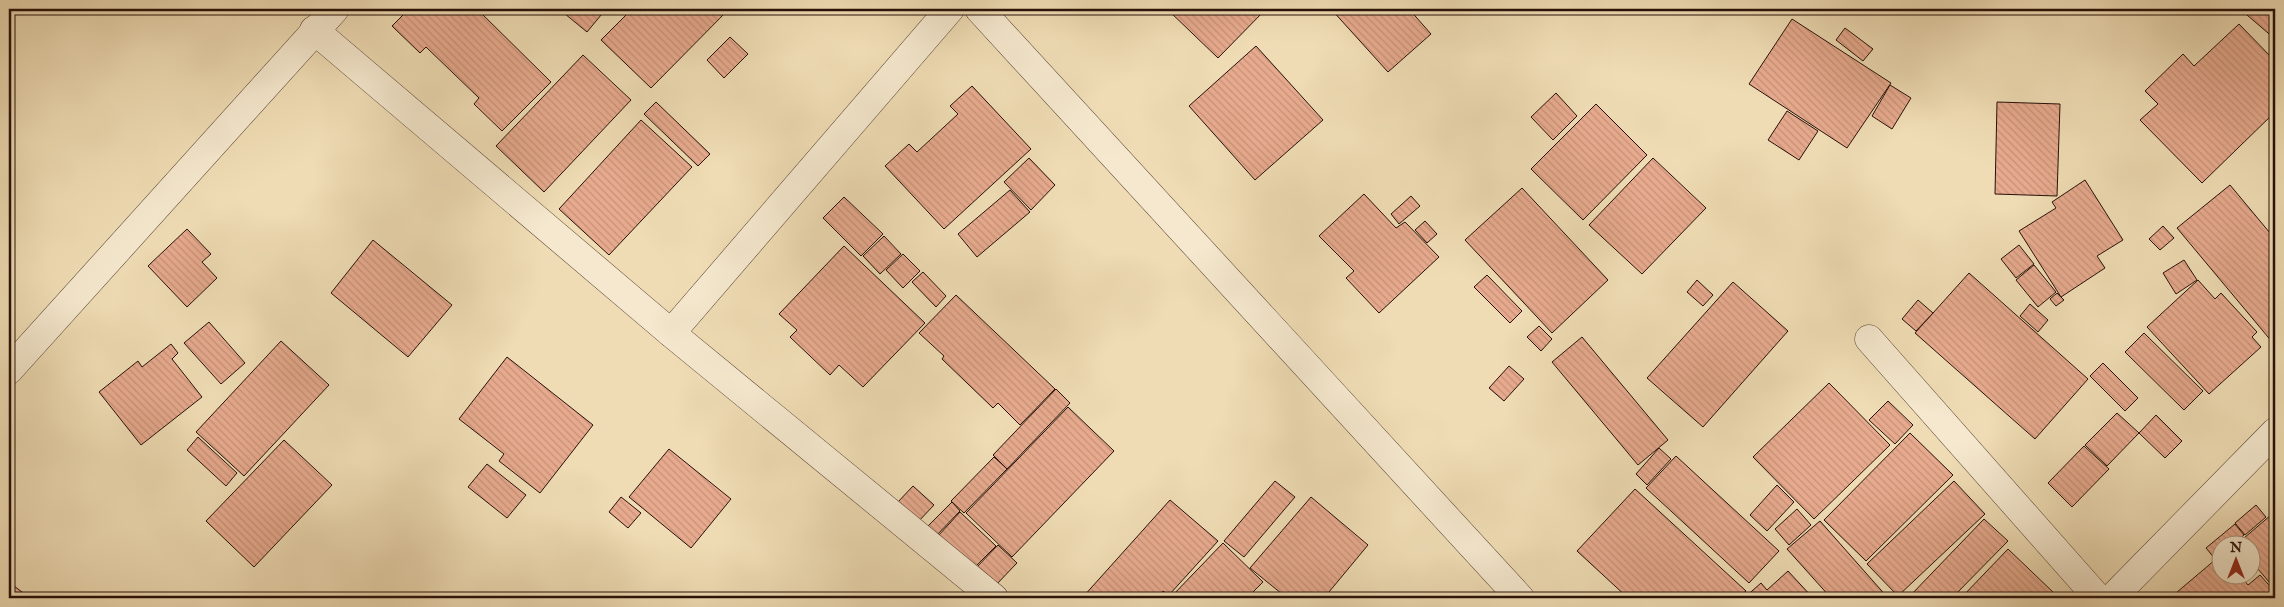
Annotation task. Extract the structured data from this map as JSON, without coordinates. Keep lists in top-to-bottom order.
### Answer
{
  "north": "top"
}
